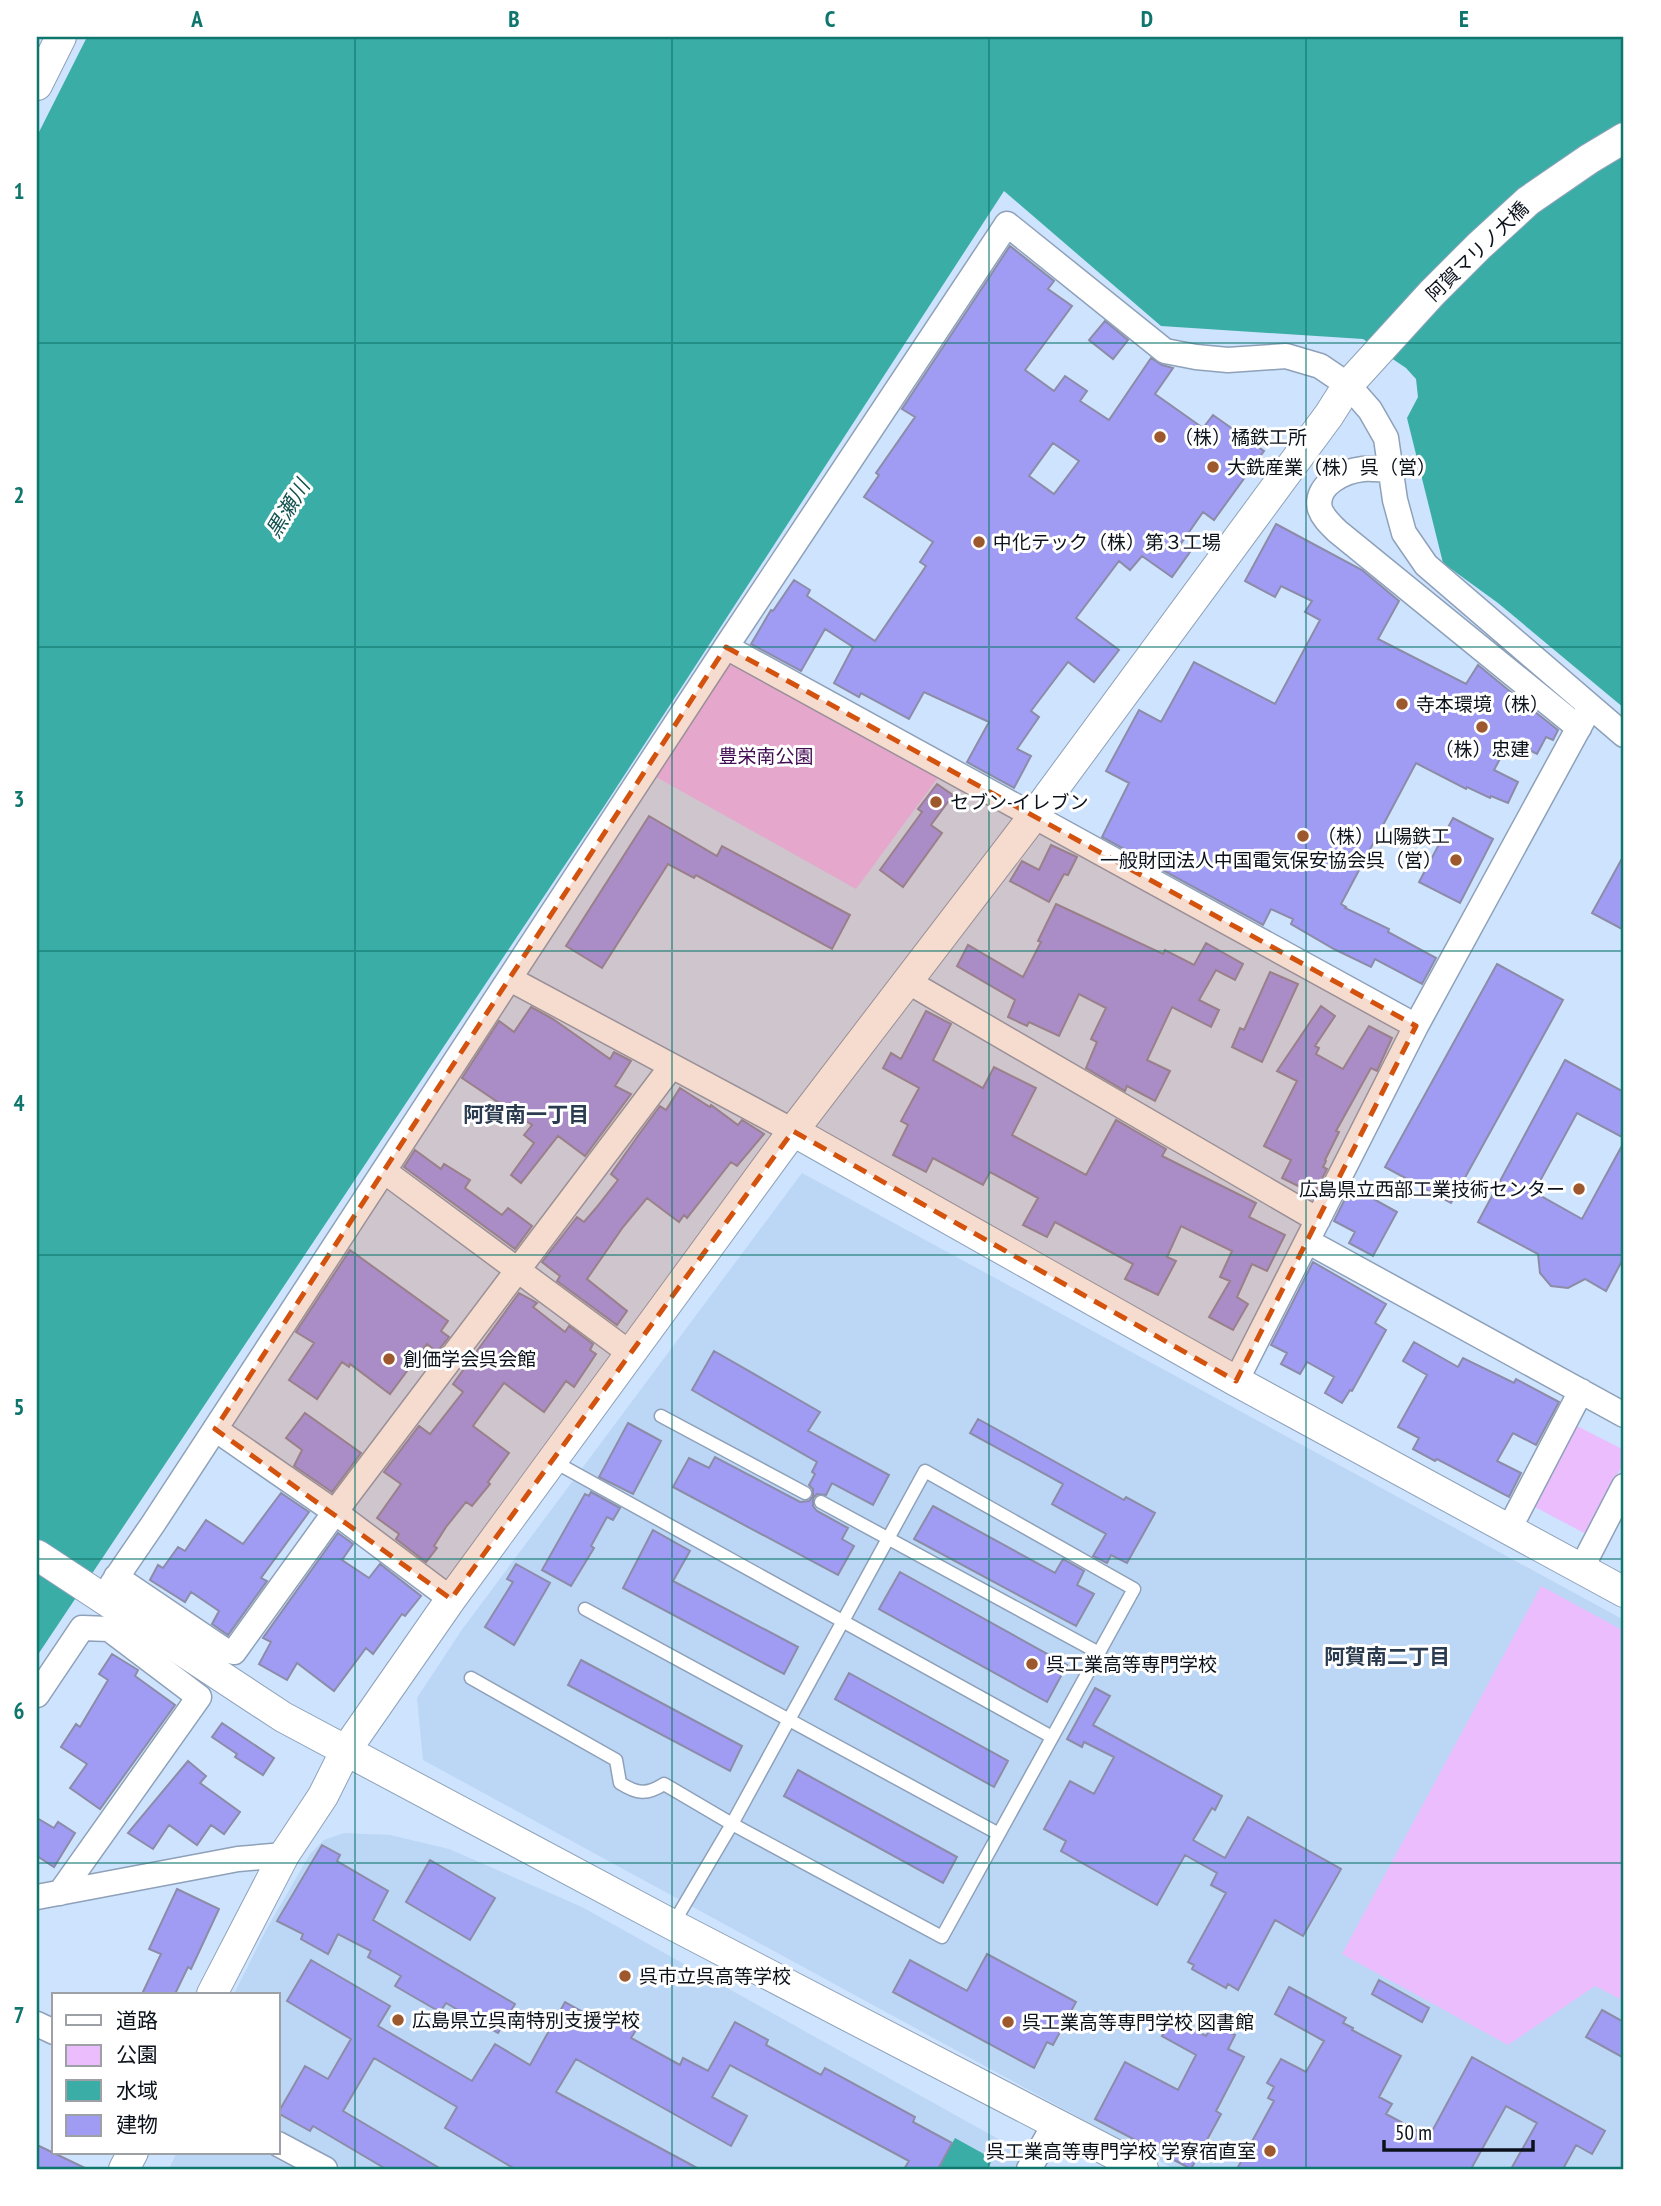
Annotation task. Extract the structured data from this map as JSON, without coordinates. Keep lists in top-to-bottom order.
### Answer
{
  "streets": {
    "street": ["阿賀マリノ大橋"]
  },
  "districts": ["阿賀南一丁目", "阿賀南二丁目"],
  "water": ["黒瀬川"],
  "parks": ["豊栄南公園"],
  "places": [
    "（株）橘鉄工所",
    "大銑産業（株）呉（営）",
    "中化テック（株）第３工場",
    "寺本環境（株）",
    "（株）忠建",
    "セブン-イレブン",
    "（株）山陽鉄工",
    "一般財団法人中国電気保安協会呉（営）",
    "広島県立西部工業技術センター",
    "創価学会呉会館",
    "呉工業高等専門学校",
    "呉市立呉高等学校",
    "広島県立呉南特別支援学校",
    "呉工業高等専門学校 図書館",
    "呉工業高等専門学校 学寮宿直室"
  ],
  "legend": [
    "道路",
    "公園",
    "水域",
    "建物"
  ],
  "scale_bar": "50 m",
  "grid": {
    "columns": [
      "A",
      "B",
      "C",
      "D",
      "E"
    ],
    "rows": [
      "1",
      "2",
      "3",
      "4",
      "5",
      "6",
      "7"
    ]
  }
}
